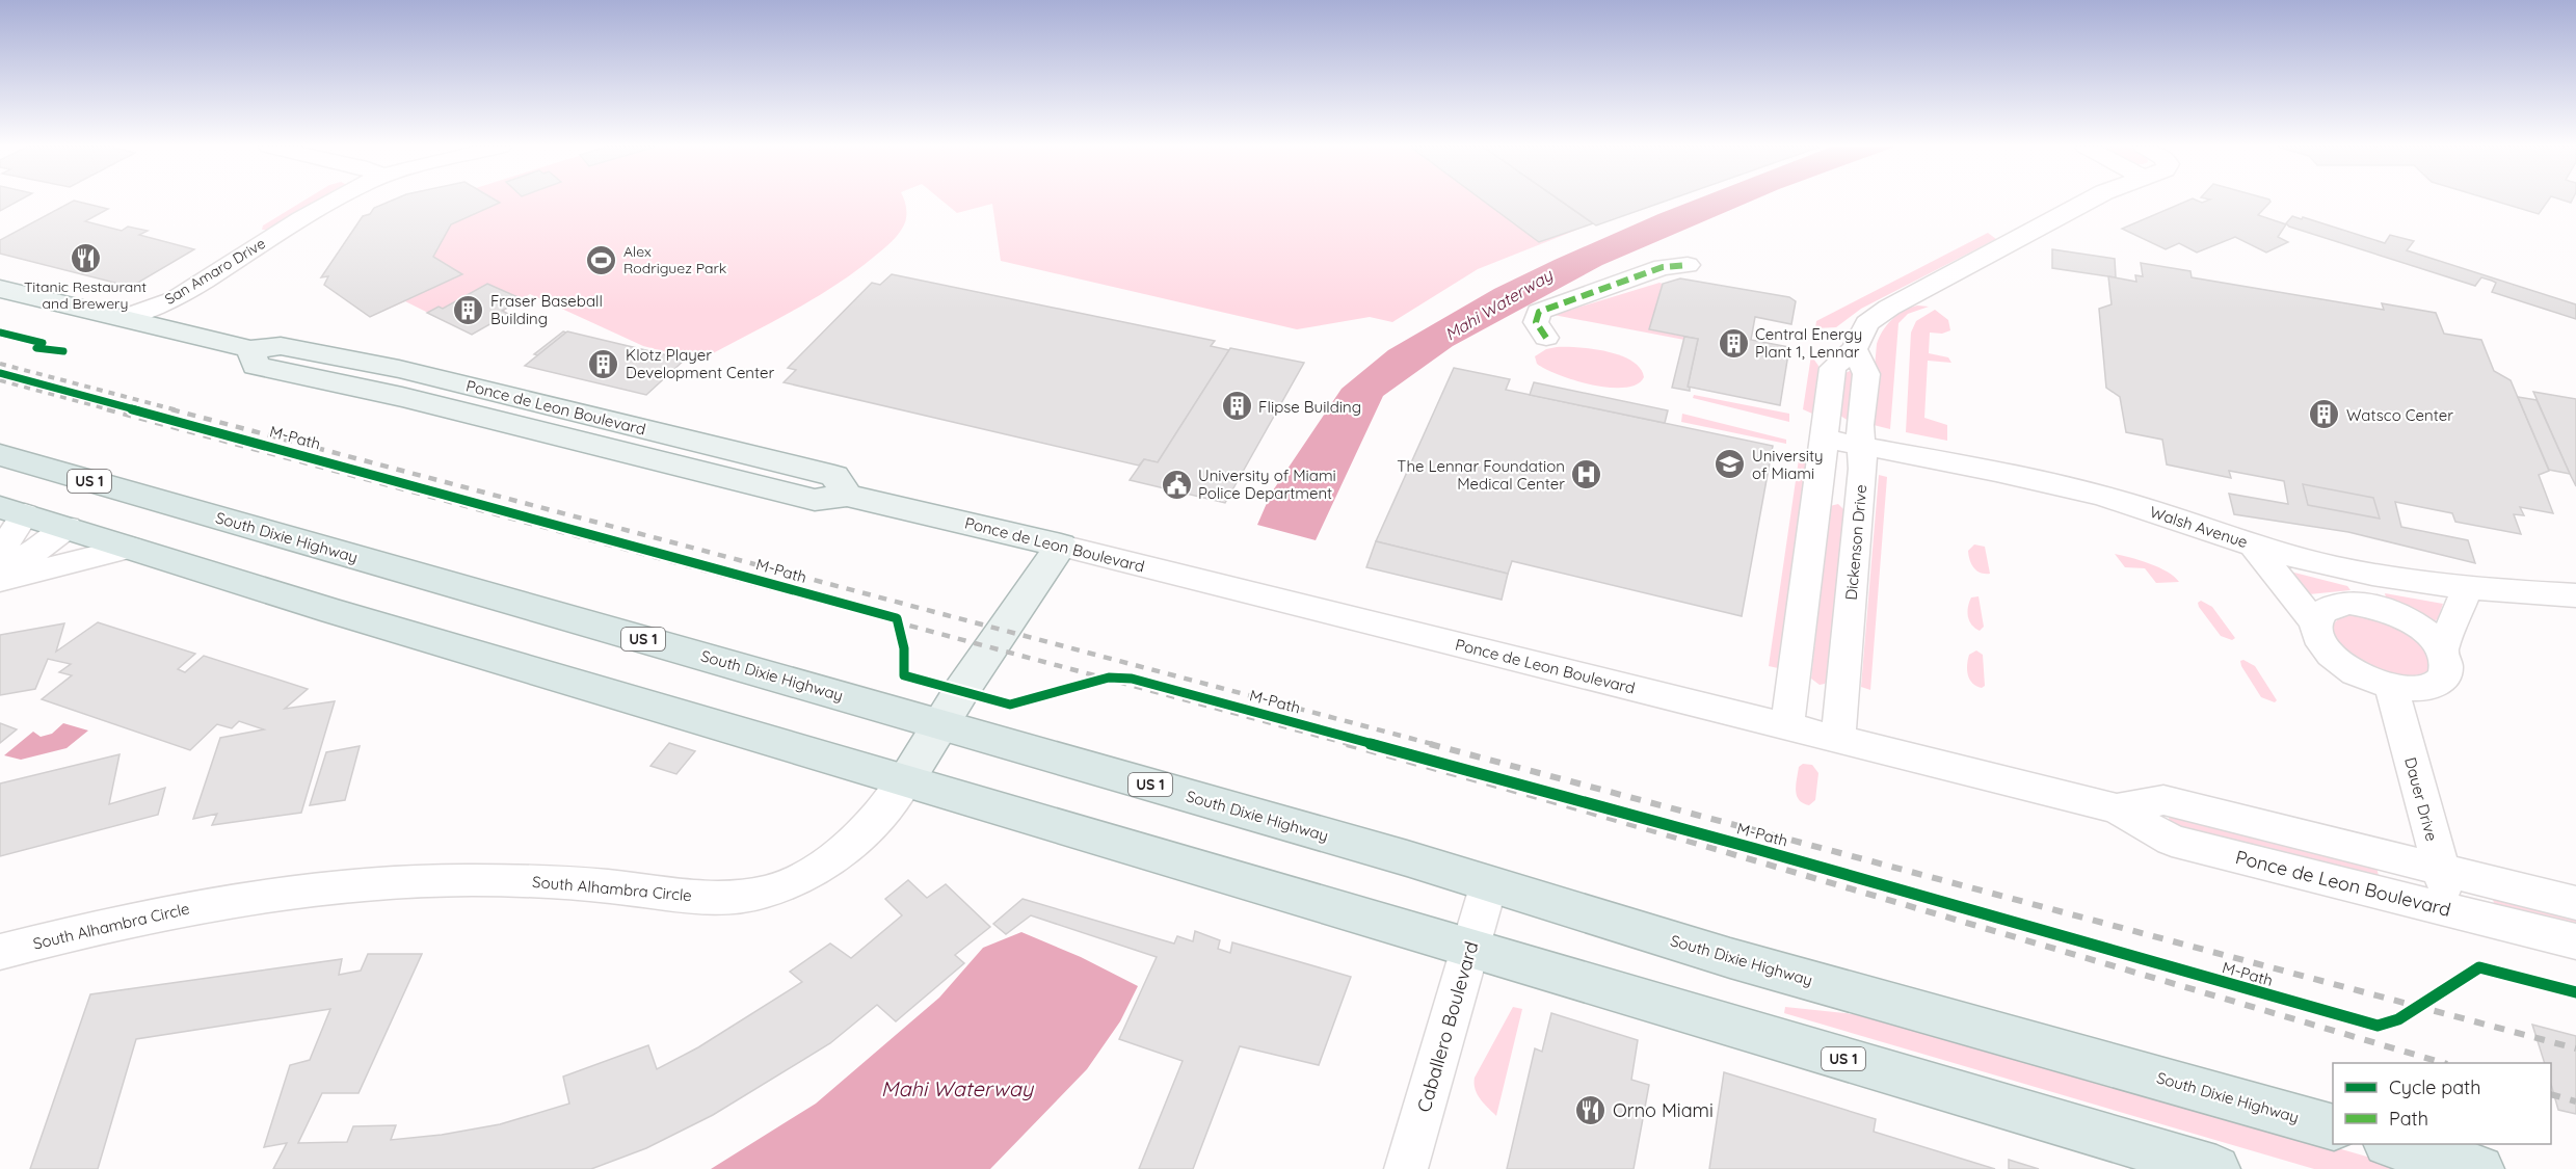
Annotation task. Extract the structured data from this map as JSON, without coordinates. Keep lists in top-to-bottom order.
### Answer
{
  "streets": {
    "highway": ["US 1", "South Dixie Highway"],
    "main road": ["Ponce de Leon Boulevard", "South Alhambra Circle"],
    "street": [
      "San Amaro Drive",
      "Walsh Avenue",
      "Dickenson Drive",
      "Dauer Drive",
      "Caballero Boulevard"
    ],
    "cycle path": ["M-Path"]
  },
  "crossings": [
    ["San Amaro Drive", "Ponce de Leon Boulevard"],
    ["Ponce de Leon Boulevard", "Dickenson Drive"],
    ["Ponce de Leon Boulevard", "Dauer Drive"],
    ["Ponce de Leon Boulevard", "South Alhambra Circle"],
    ["US 1", "South Alhambra Circle"],
    ["US 1", "Caballero Boulevard"],
    ["Walsh Avenue", "Dickenson Drive"],
    ["South Dixie Highway", "South Alhambra Circle"],
    ["South Dixie Highway", "Caballero Boulevard"]
  ],
  "water": ["Mahi Waterway"],
  "places": {
    "restaurant": ["Titanic Restaurant and Brewery", "Orno Miami"],
    "sports": ["Alex Rodriguez Park"],
    "building": [
      "Fraser Baseball Building",
      "Central Energy Plant 1, Lennar",
      "Klotz Player Development Center",
      "Flipse Building",
      "Watsco Center"
    ],
    "school or university": ["University of Miami"],
    "hospital": ["The Lennar Foundation Medical Center"],
    "public building": ["University of Miami Police Department"]
  },
  "legend": ["Cycle path", "Path"]
}
